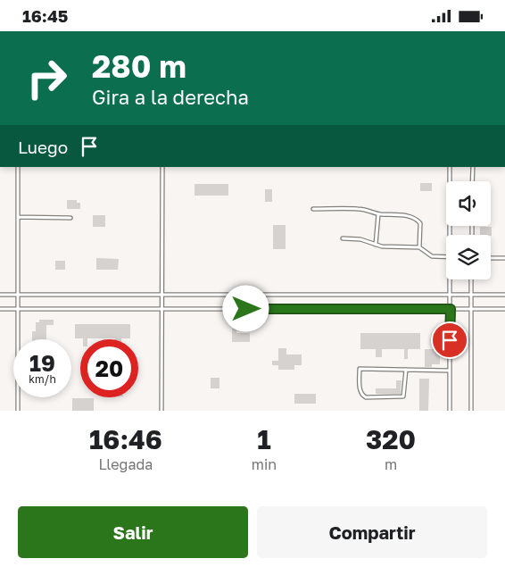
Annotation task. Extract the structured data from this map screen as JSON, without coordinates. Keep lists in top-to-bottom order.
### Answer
{
  "page": {
    "status": "16:45",
    "turn": ["280 m", "Gira a la derecha"],
    "then": "Luego",
    "speed": "19 km/h",
    "limit": "20",
    "eta": [
      "16:46",
      "Llegada",
      "1",
      "min",
      "320",
      "m"
    ],
    "buttons": ["Salir", "Compartir"]
  }
}
